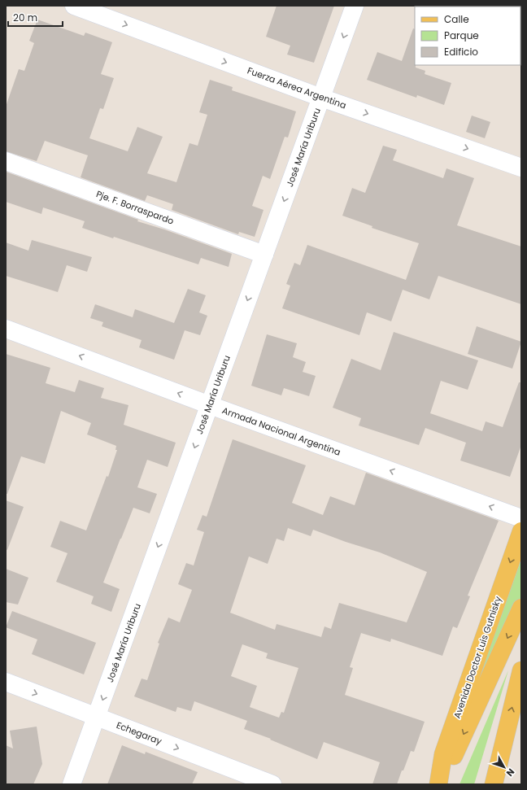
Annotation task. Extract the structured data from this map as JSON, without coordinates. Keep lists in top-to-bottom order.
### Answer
{
  "streets": {
    "main road": ["Avenida Doctor Luis Gutnisky"],
    "street": [
      "Fuerza Aérea Argentina",
      "José María Uriburu",
      "Pje. F. Borraspardo",
      "Armada Nacional Argentina",
      "Echegaray"
    ]
  },
  "crossings": [
    ["Fuerza Aérea Argentina", "José María Uriburu"],
    ["José María Uriburu", "Pje. F. Borraspardo"],
    ["José María Uriburu", "Armada Nacional Argentina"],
    ["José María Uriburu", "Echegaray"]
  ],
  "one_way": [
    "Fuerza Aérea Argentina",
    "José María Uriburu",
    "Armada Nacional Argentina",
    "Echegaray"
  ],
  "legend": ["Calle", "Parque", "Edificio"],
  "scale_bar": "20 m",
  "north": "bottom right"
}
